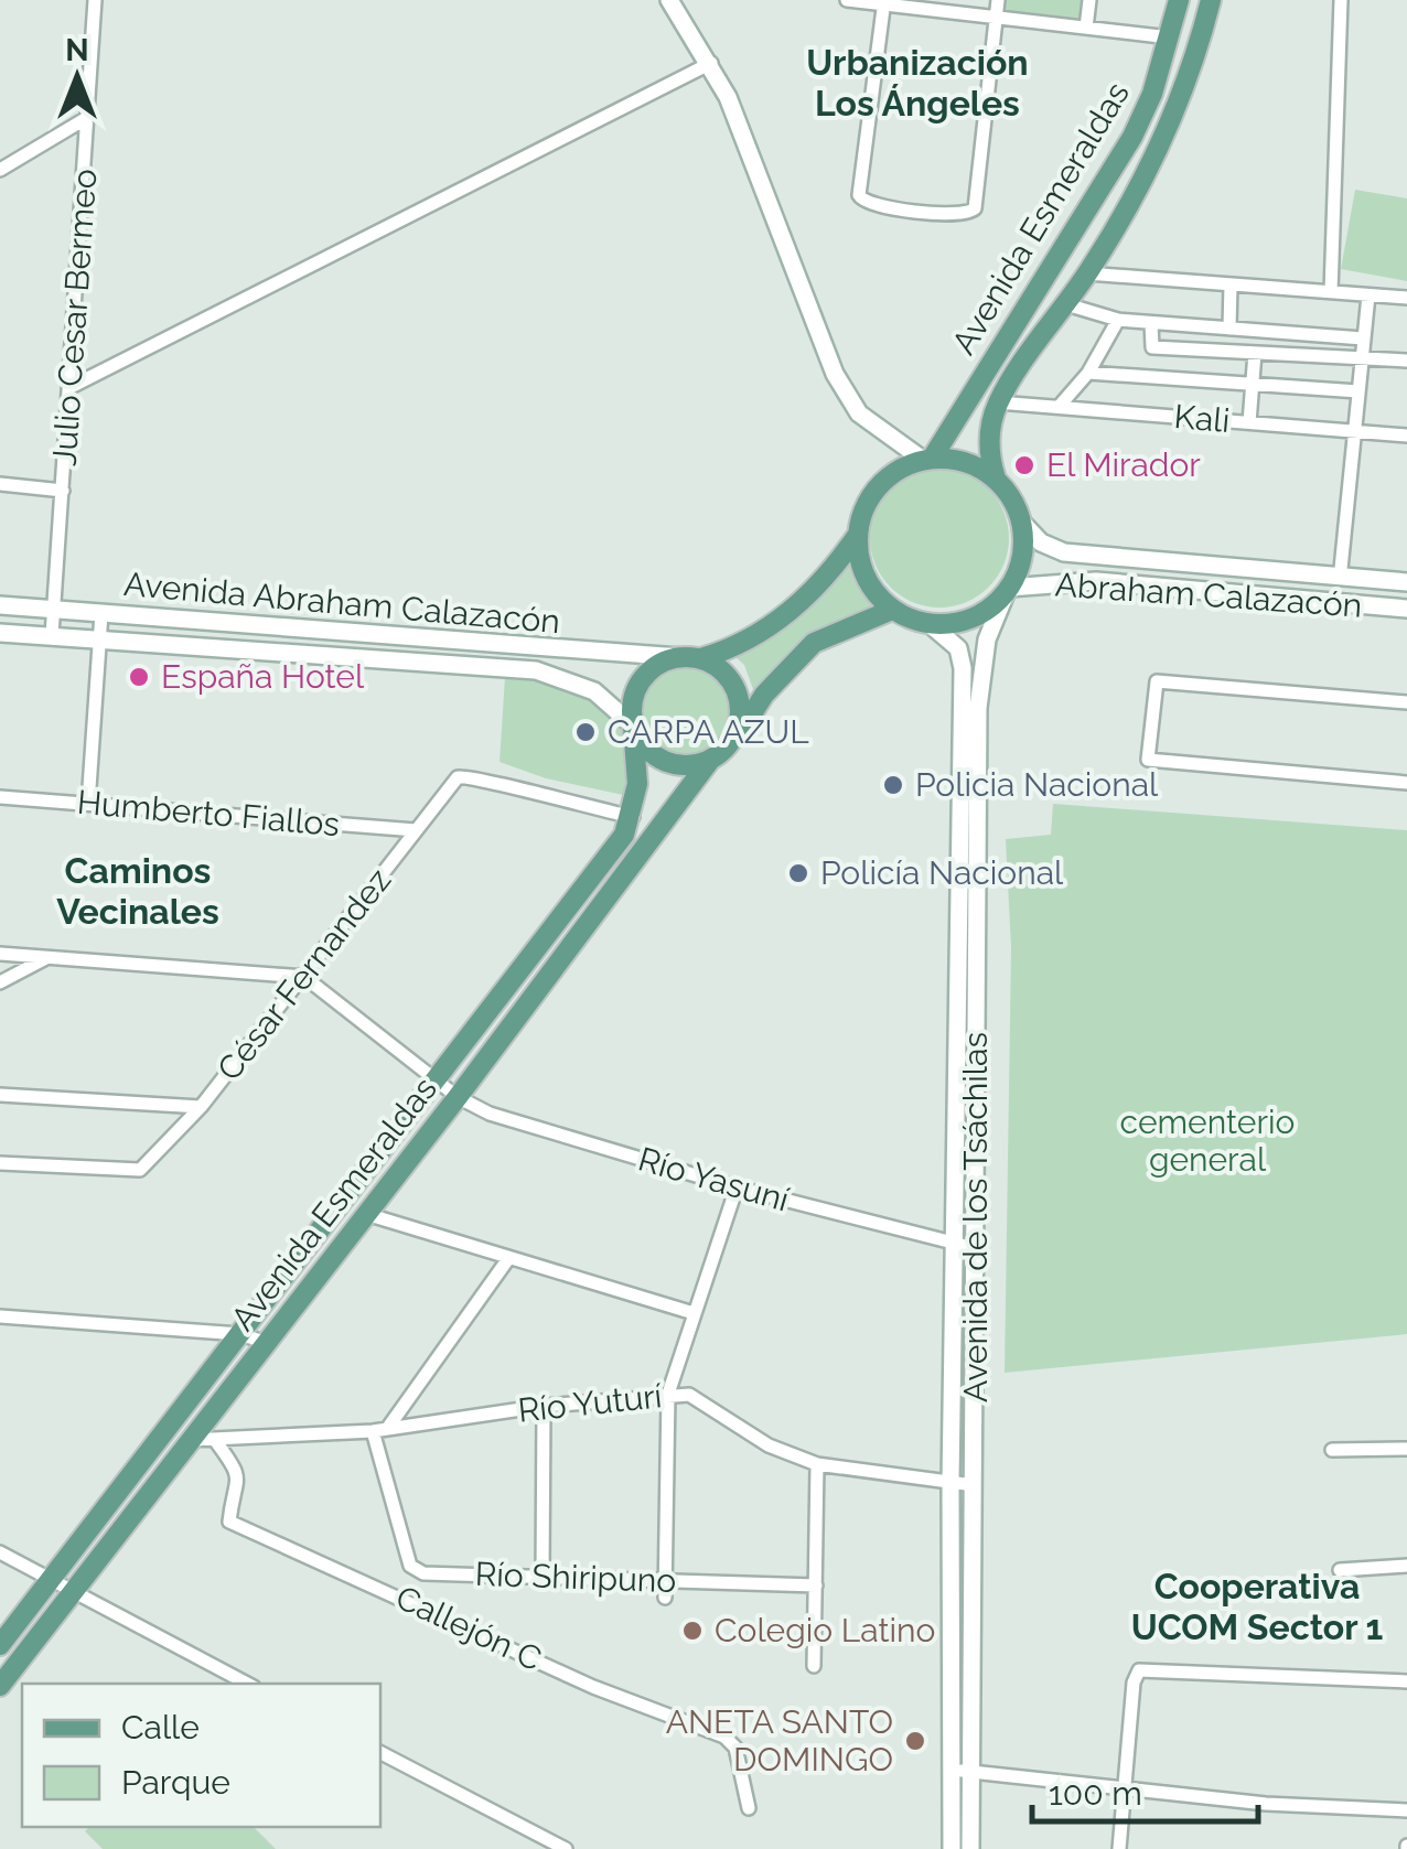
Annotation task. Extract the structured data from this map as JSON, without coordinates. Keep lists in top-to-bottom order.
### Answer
{
  "streets": {
    "main road": [
      "Avenida Esmeraldas",
      "Abraham Calazacón",
      "Avenida Abraham Calazacón",
      "Avenida de los Tsáchilas"
    ],
    "street": [
      "Julio Cesar Bermeo",
      "Kali",
      "Humberto Fiallos",
      "César Fernandez",
      "Río Yasuní",
      "Río Yuturí",
      "Río Shiripuno",
      "Callejón C"
    ]
  },
  "crossings": [
    ["Avenida Esmeraldas", "Kali"],
    ["Avenida Esmeraldas", "Abraham Calazacón"],
    ["Avenida Esmeraldas", "Avenida Abraham Calazacón"],
    ["Avenida Esmeraldas", "César Fernandez"],
    ["Avenida Esmeraldas", "Río Yasuní"],
    ["Avenida Esmeraldas", "Avenida de los Tsáchilas"],
    ["Avenida Esmeraldas", "Río Yuturí"],
    ["Julio Cesar Bermeo", "Avenida Abraham Calazacón"],
    ["Abraham Calazacón", "Avenida de los Tsáchilas"],
    ["Humberto Fiallos", "César Fernandez"],
    ["César Fernandez", "Río Yasuní"],
    ["Río Yasuní", "Avenida de los Tsáchilas"],
    ["Avenida de los Tsáchilas", "Río Yuturí"],
    ["Río Yuturí", "Río Shiripuno"],
    ["Río Yuturí", "Callejón C"]
  ],
  "districts": ["Urbanización Los Ángeles", "Caminos Vecinales", "Cooperativa UCOM Sector 1"],
  "parks": ["cementerio general"],
  "places": [
    "El Mirador",
    "España Hotel",
    "CARPA AZUL",
    "Policia Nacional",
    "Policía Nacional",
    "Colegio Latino",
    "ANETA SANTO DOMINGO"
  ],
  "legend": ["Calle", "Parque"],
  "scale_bar": "100 m",
  "north": "top"
}
